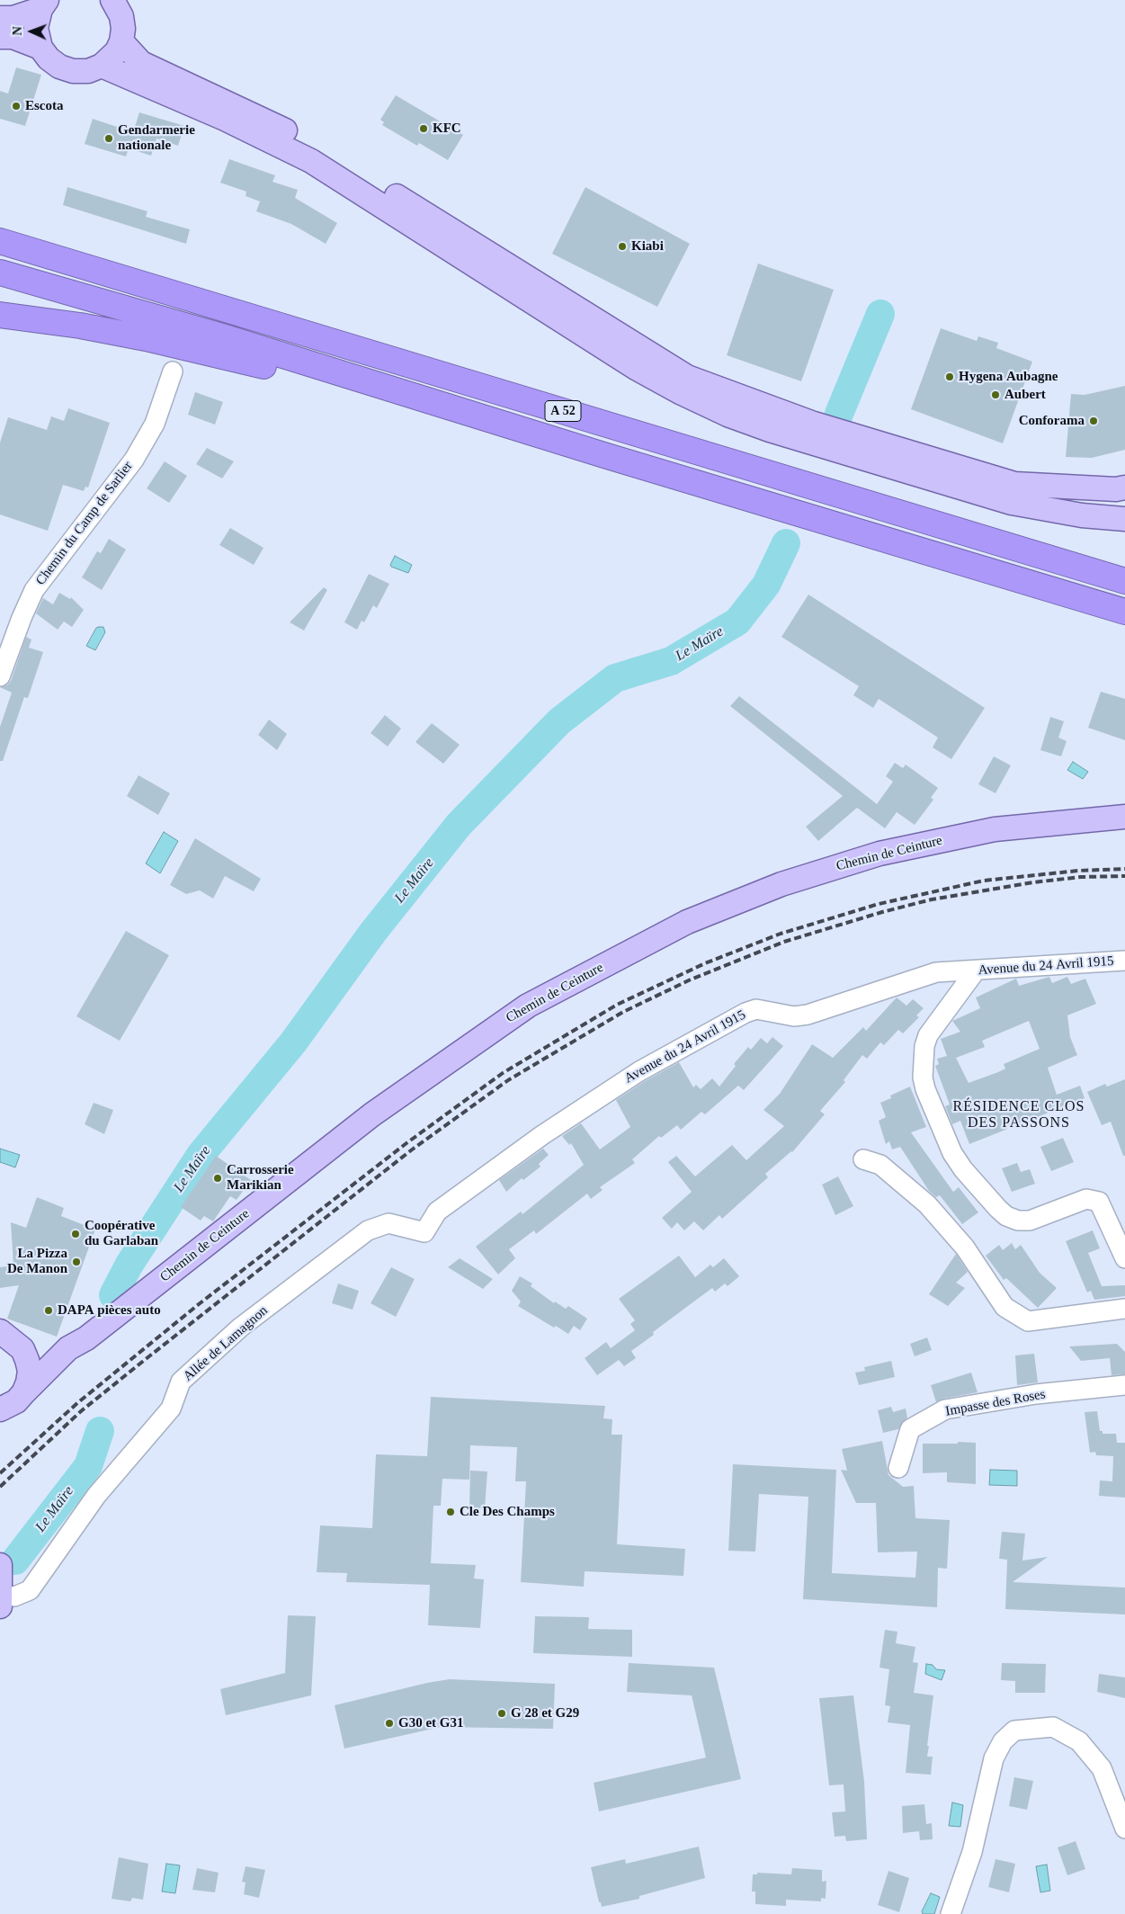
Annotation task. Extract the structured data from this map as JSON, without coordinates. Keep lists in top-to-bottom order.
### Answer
{
  "streets": {
    "highway": ["A 52"],
    "main road": ["Chemin de Ceinture"],
    "street": [
      "Chemin du Camp de Sarlier",
      "Avenue du 24 Avril 1915",
      "Allée de Lamagnon",
      "Impasse des Roses"
    ]
  },
  "crossings": [
    ["Avenue du 24 Avril 1915", "Allée de Lamagnon"]
  ],
  "districts": ["RÉSIDENCE CLOS DES PASSONS"],
  "water": ["Le Maïre"],
  "places": [
    "Escota",
    "KFC",
    "Gendarmerie nationale",
    "Kiabi",
    "Hygena Aubagne",
    "Aubert",
    "Conforama",
    "Carrosserie Marikian",
    "Coopérative du Garlaban",
    "La Pizza De Manon",
    "DAPA pièces auto",
    "Cle Des Champs",
    "G 28 et G29",
    "G30 et G31"
  ],
  "north": "left"
}
